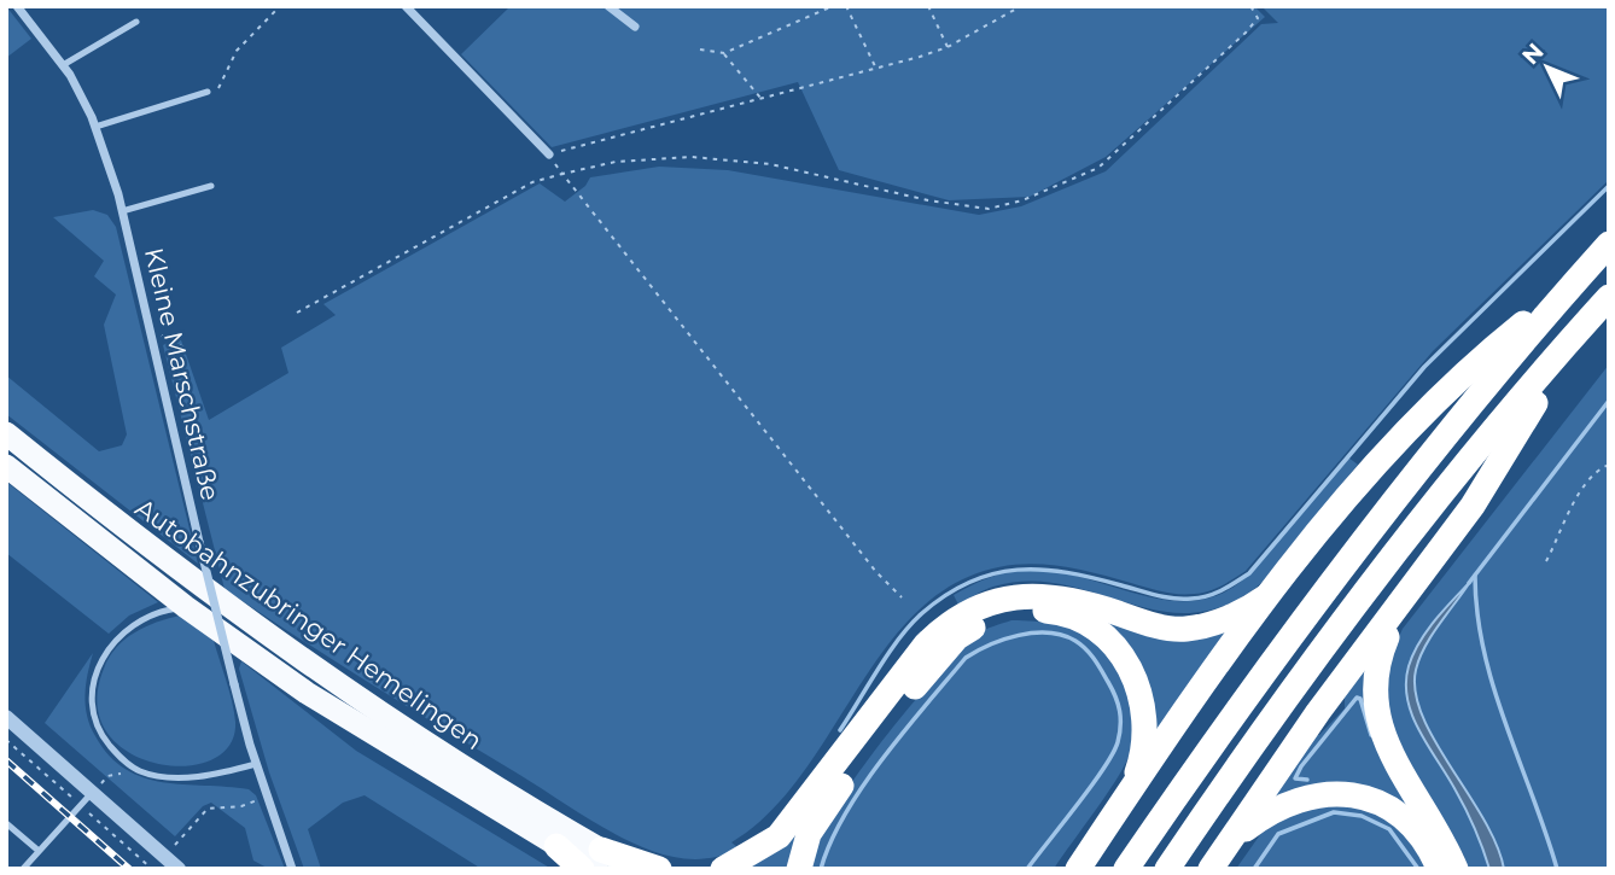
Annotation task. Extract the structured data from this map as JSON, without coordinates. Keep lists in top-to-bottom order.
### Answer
{
  "streets": {
    "highway": ["Autobahnzubringer Hemelingen"],
    "street": ["Kleine Marschstraße"]
  },
  "north": "top left"
}
